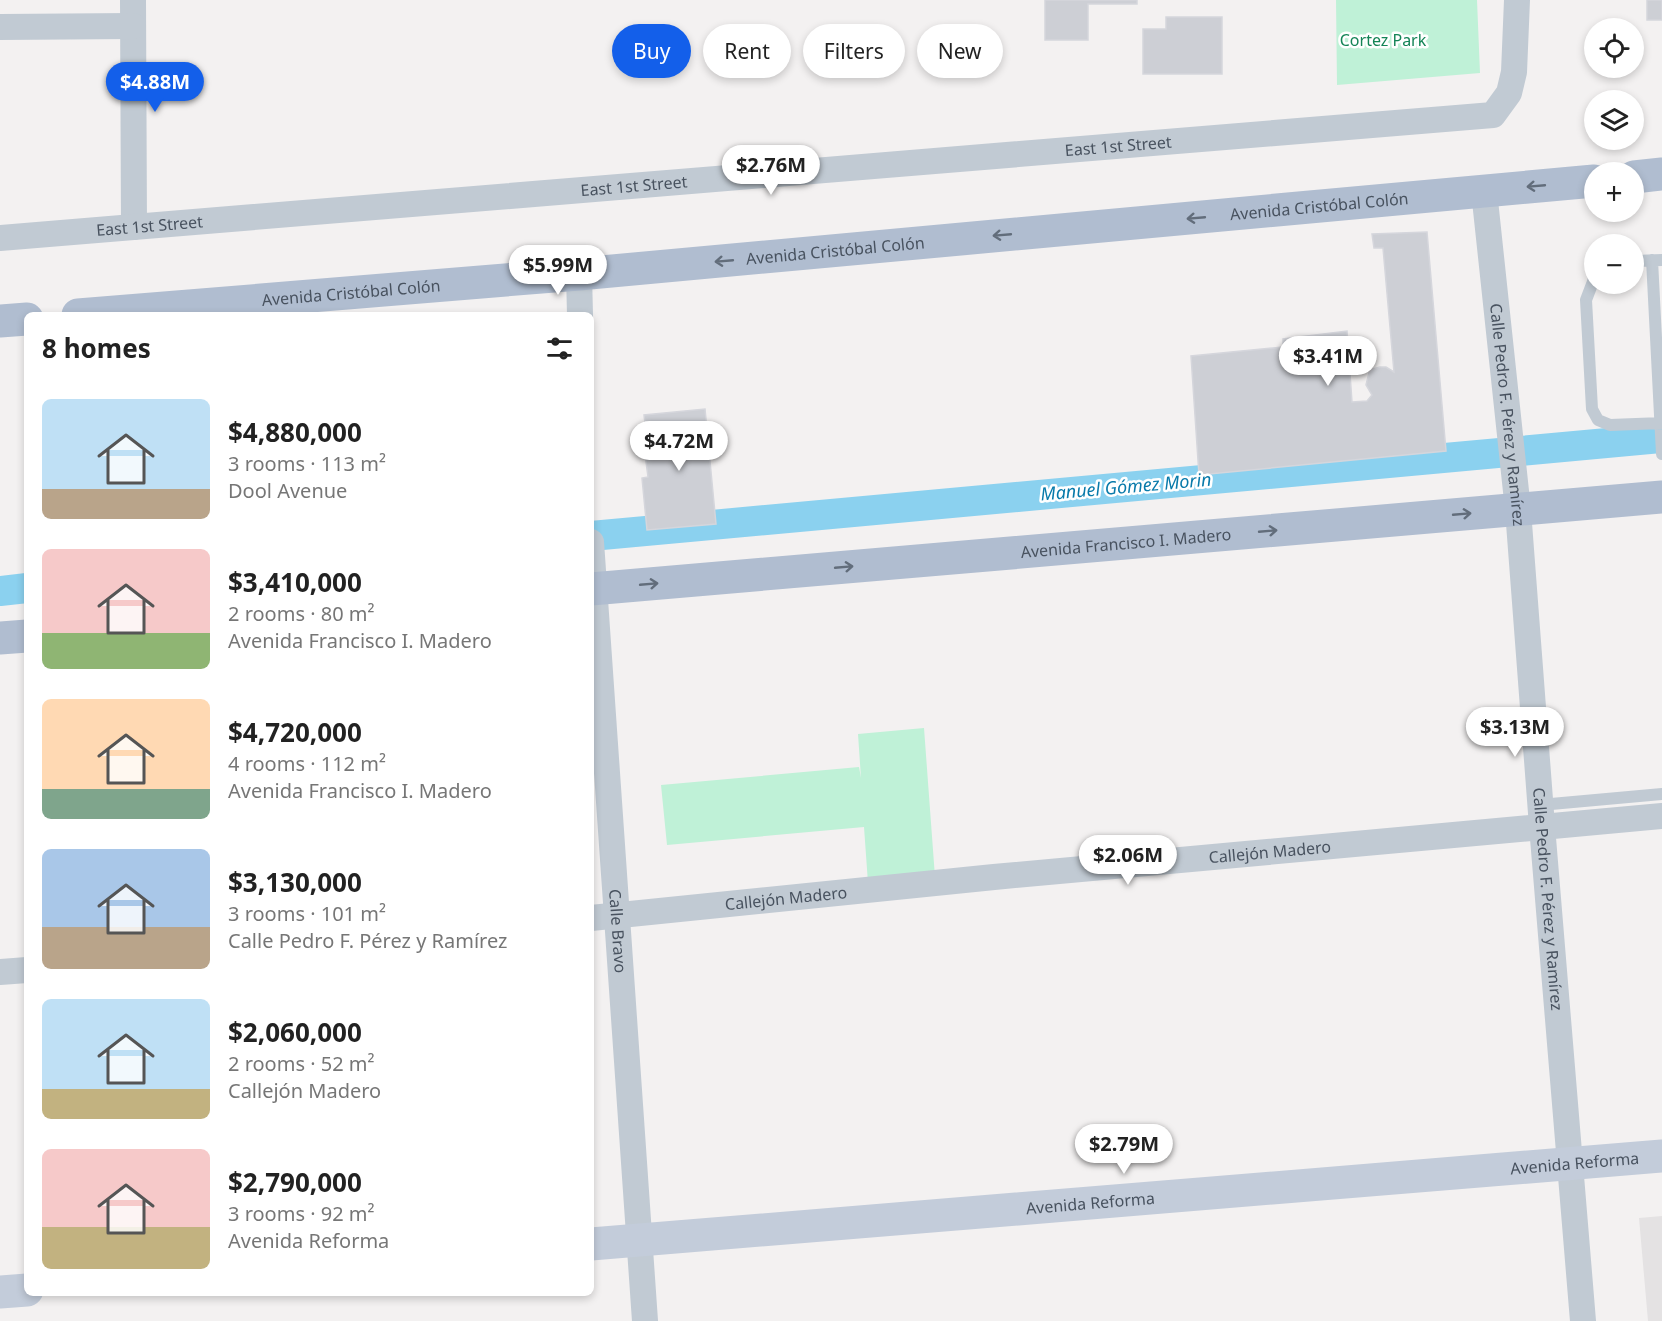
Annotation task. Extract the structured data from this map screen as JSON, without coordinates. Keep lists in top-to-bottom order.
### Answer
{
  "streets": {
    "main road": ["Avenida Cristóbal Colón", "Avenida Francisco I. Madero", "Avenida Reforma"],
    "street": [
      "East 1st Street",
      "Calle Pedro F. Pérez y Ramírez",
      "Callejón Madero",
      "Calle Bravo"
    ]
  },
  "crossings": [
    ["Avenida Cristóbal Colón", "Calle Pedro F. Pérez y Ramírez"],
    ["Calle Pedro F. Pérez y Ramírez", "Avenida Francisco I. Madero"],
    ["Calle Pedro F. Pérez y Ramírez", "Callejón Madero"],
    ["Calle Pedro F. Pérez y Ramírez", "Avenida Reforma"],
    ["Callejón Madero", "Calle Bravo"],
    ["Calle Bravo", "Avenida Reforma"]
  ],
  "one_way": ["Avenida Cristóbal Colón", "Avenida Francisco I. Madero"],
  "water": ["Manuel Gómez Morin"],
  "parks": ["Cortez Park"],
  "page": {
    "map_buttons": ["+", "−"],
    "chip": [
      "Buy",
      "Rent",
      "Filters",
      "New"
    ],
    "price": [
      "$4.88M",
      "$2.76M",
      "$5.99M",
      "$3.41M",
      "$4.72M",
      "$3.13M",
      "$2.06M",
      "$2.79M"
    ],
    "heading": "8 homes",
    "list": [
      {
        "name": "$4,880,000",
        "note": "3 rooms · 113 m² · Dool Avenue"
      },
      {
        "name": "$3,410,000",
        "note": "2 rooms · 80 m² · Avenida Francisco I. Madero"
      },
      {
        "name": "$4,720,000",
        "note": "4 rooms · 112 m² · Avenida Francisco I. Madero"
      },
      {
        "name": "$3,130,000",
        "note": "3 rooms · 101 m² · Calle Pedro F. Pérez y Ramírez"
      },
      {
        "name": "$2,060,000",
        "note": "2 rooms · 52 m² · Callejón Madero"
      },
      {
        "name": "$2,790,000",
        "note": "3 rooms · 92 m² · Avenida Reforma"
      }
    ]
  }
}
